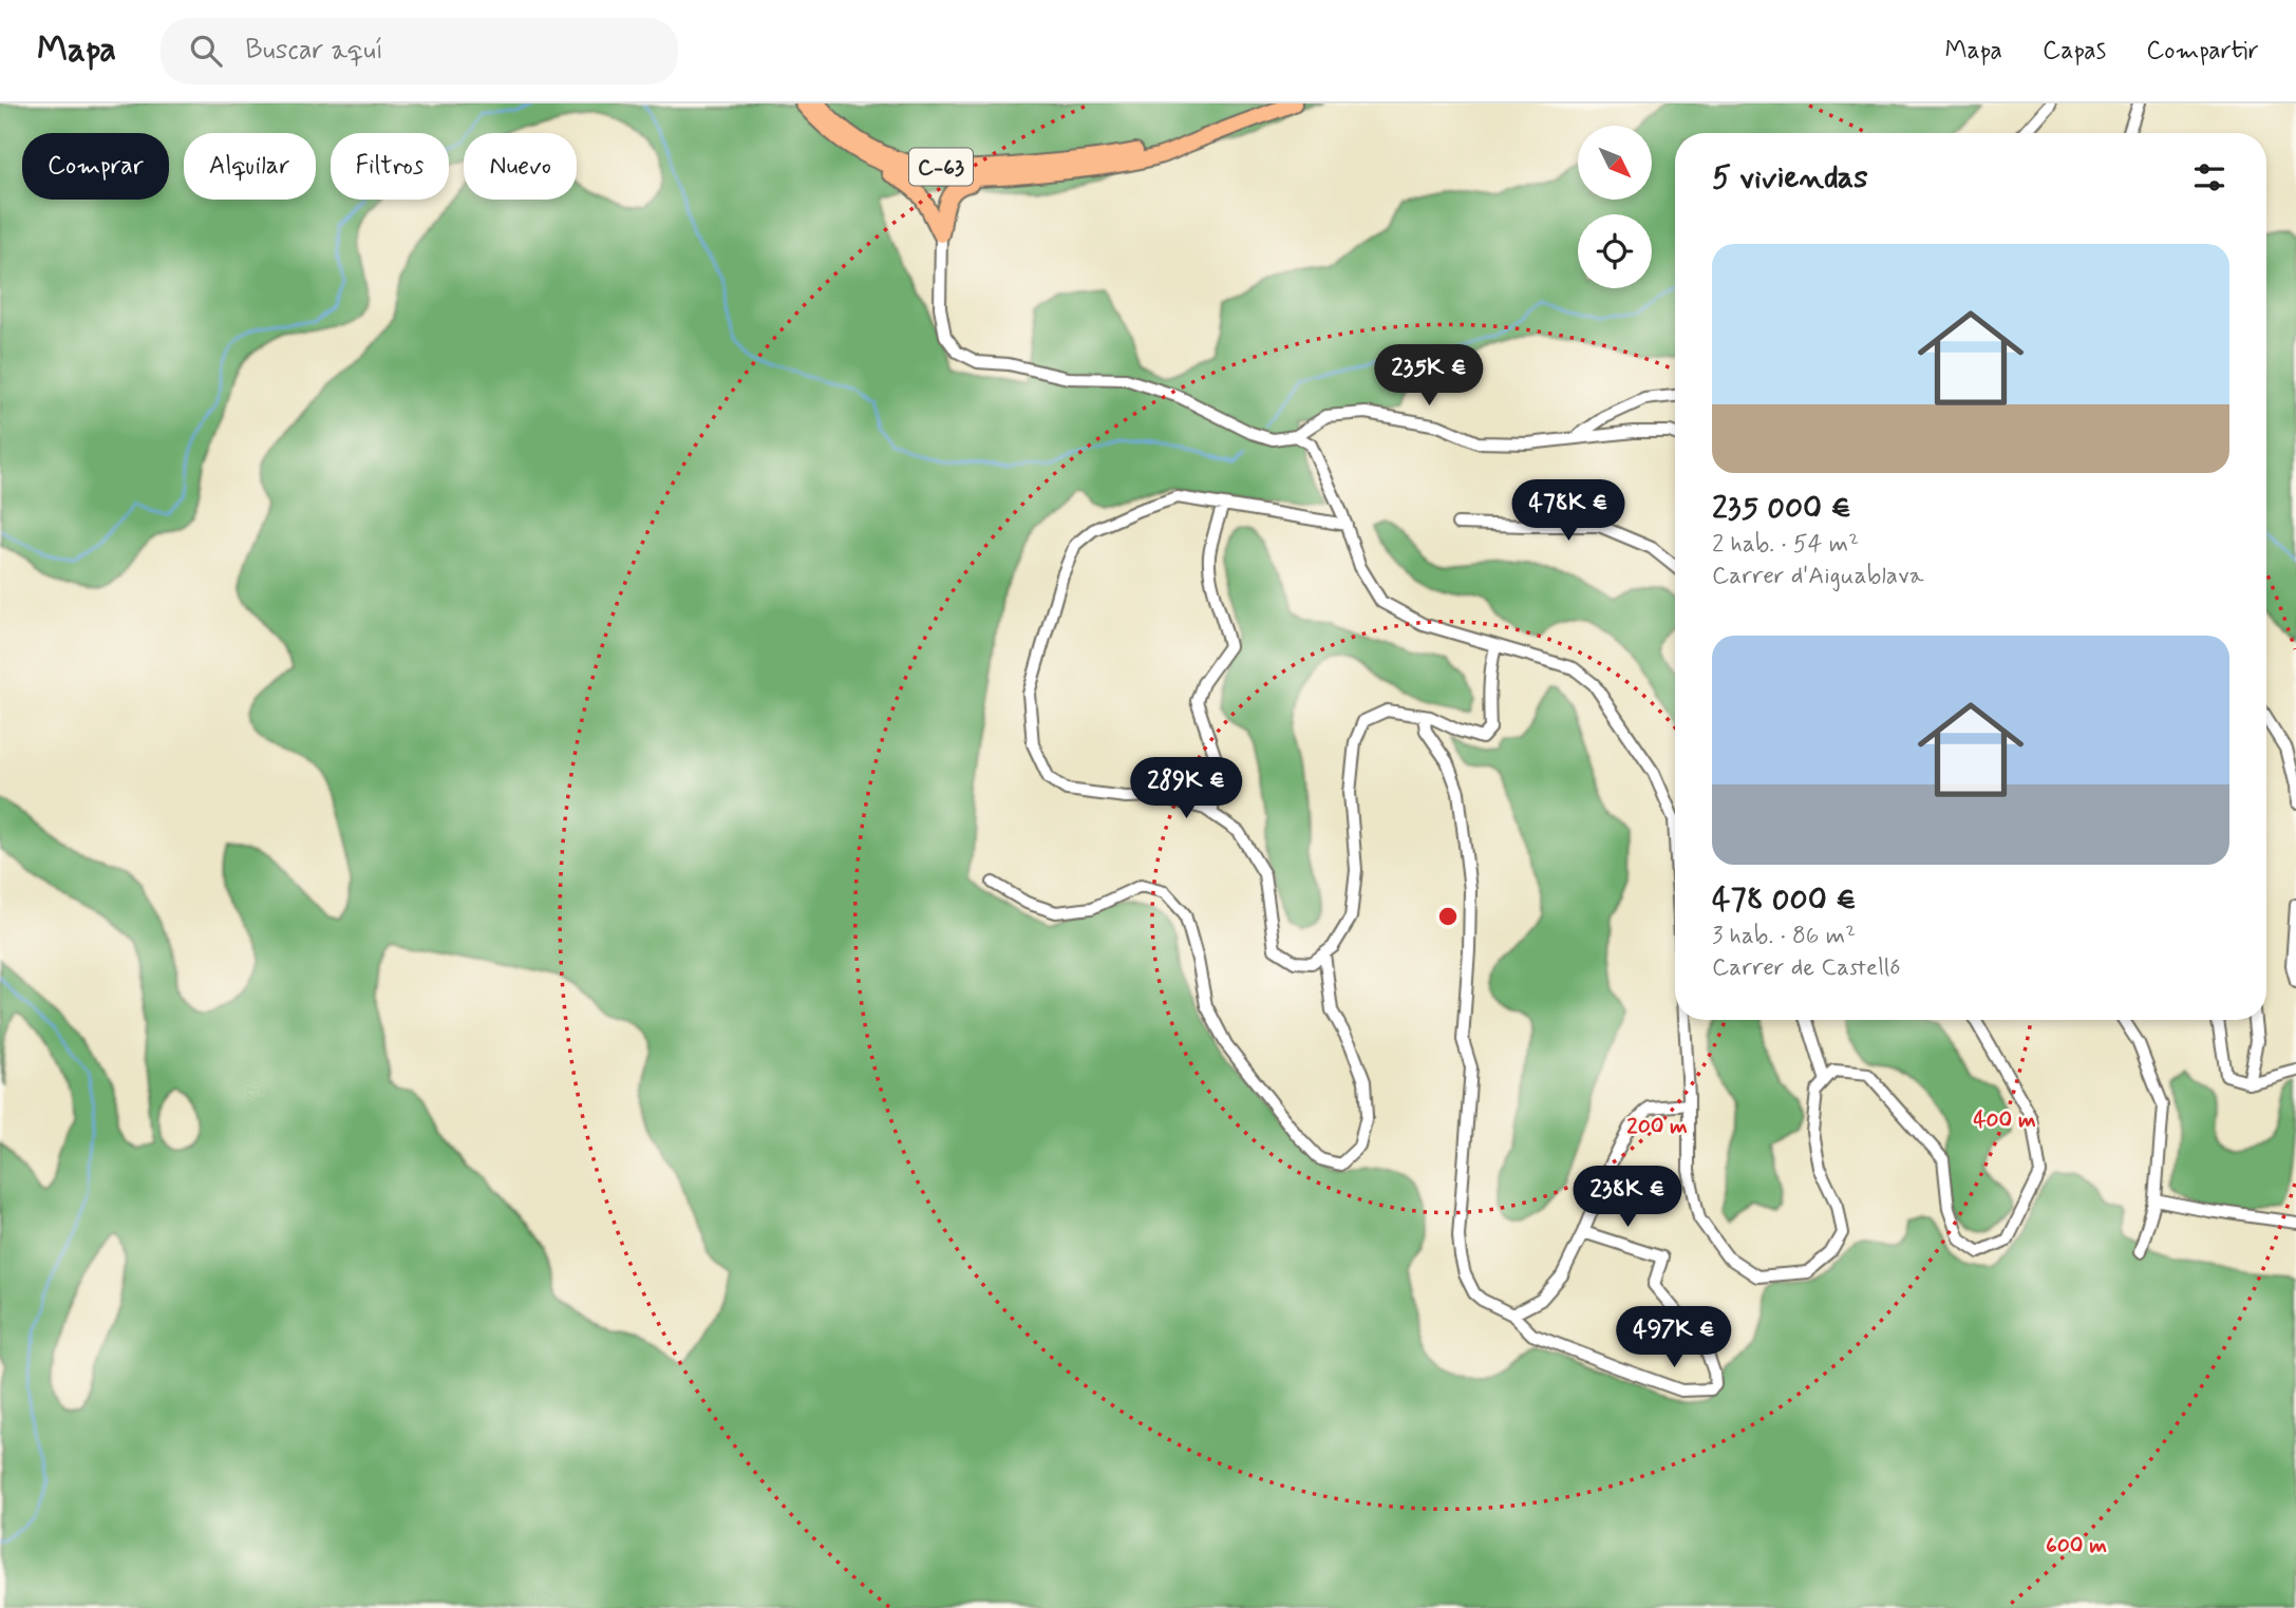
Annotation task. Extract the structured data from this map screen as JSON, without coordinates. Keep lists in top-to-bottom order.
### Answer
{
  "streets": {
    "main road": ["C-63"]
  },
  "north": "bottom right",
  "page": {
    "header": "Mapa",
    "search": "Buscar aquí",
    "nav": ["Mapa", "Capas", "Compartir"],
    "chip": [
      "Comprar",
      "Alquilar",
      "Filtros",
      "Nuevo"
    ],
    "heading": "5 viviendas",
    "list": [
      {
        "name": "235 000 €",
        "note": "2 hab. · 54 m² · Carrer d'Aiguablava"
      },
      {
        "name": "478 000 €",
        "note": "3 hab. · 86 m² · Carrer de Castelló"
      }
    ],
    "price": [
      "235K €",
      "478K €",
      "289K €",
      "238K €",
      "497K €"
    ]
  },
  "rings": ["400 m", "200 m", "600 m"]
}
